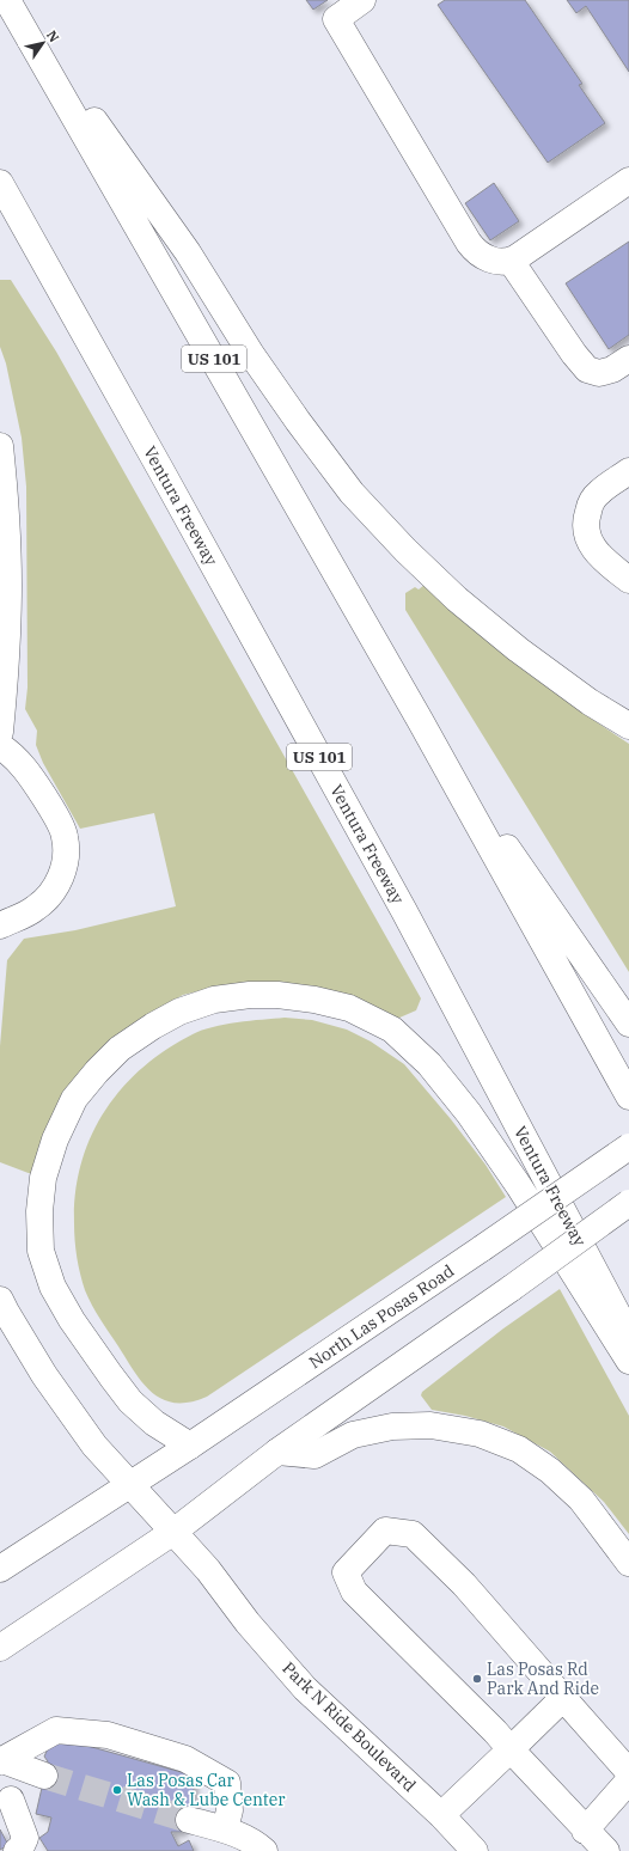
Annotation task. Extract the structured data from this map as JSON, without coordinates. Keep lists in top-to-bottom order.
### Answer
{
  "streets": {
    "main road": [
      "US 101",
      "Ventura Freeway",
      "North Las Posas Road",
      "Park N Ride Boulevard"
    ]
  },
  "crossings": [
    ["North Las Posas Road", "Park N Ride Boulevard"]
  ],
  "places": ["Las Posas Rd Park And Ride", "Las Posas Car Wash & Lube Center"],
  "north": "top right"
}
